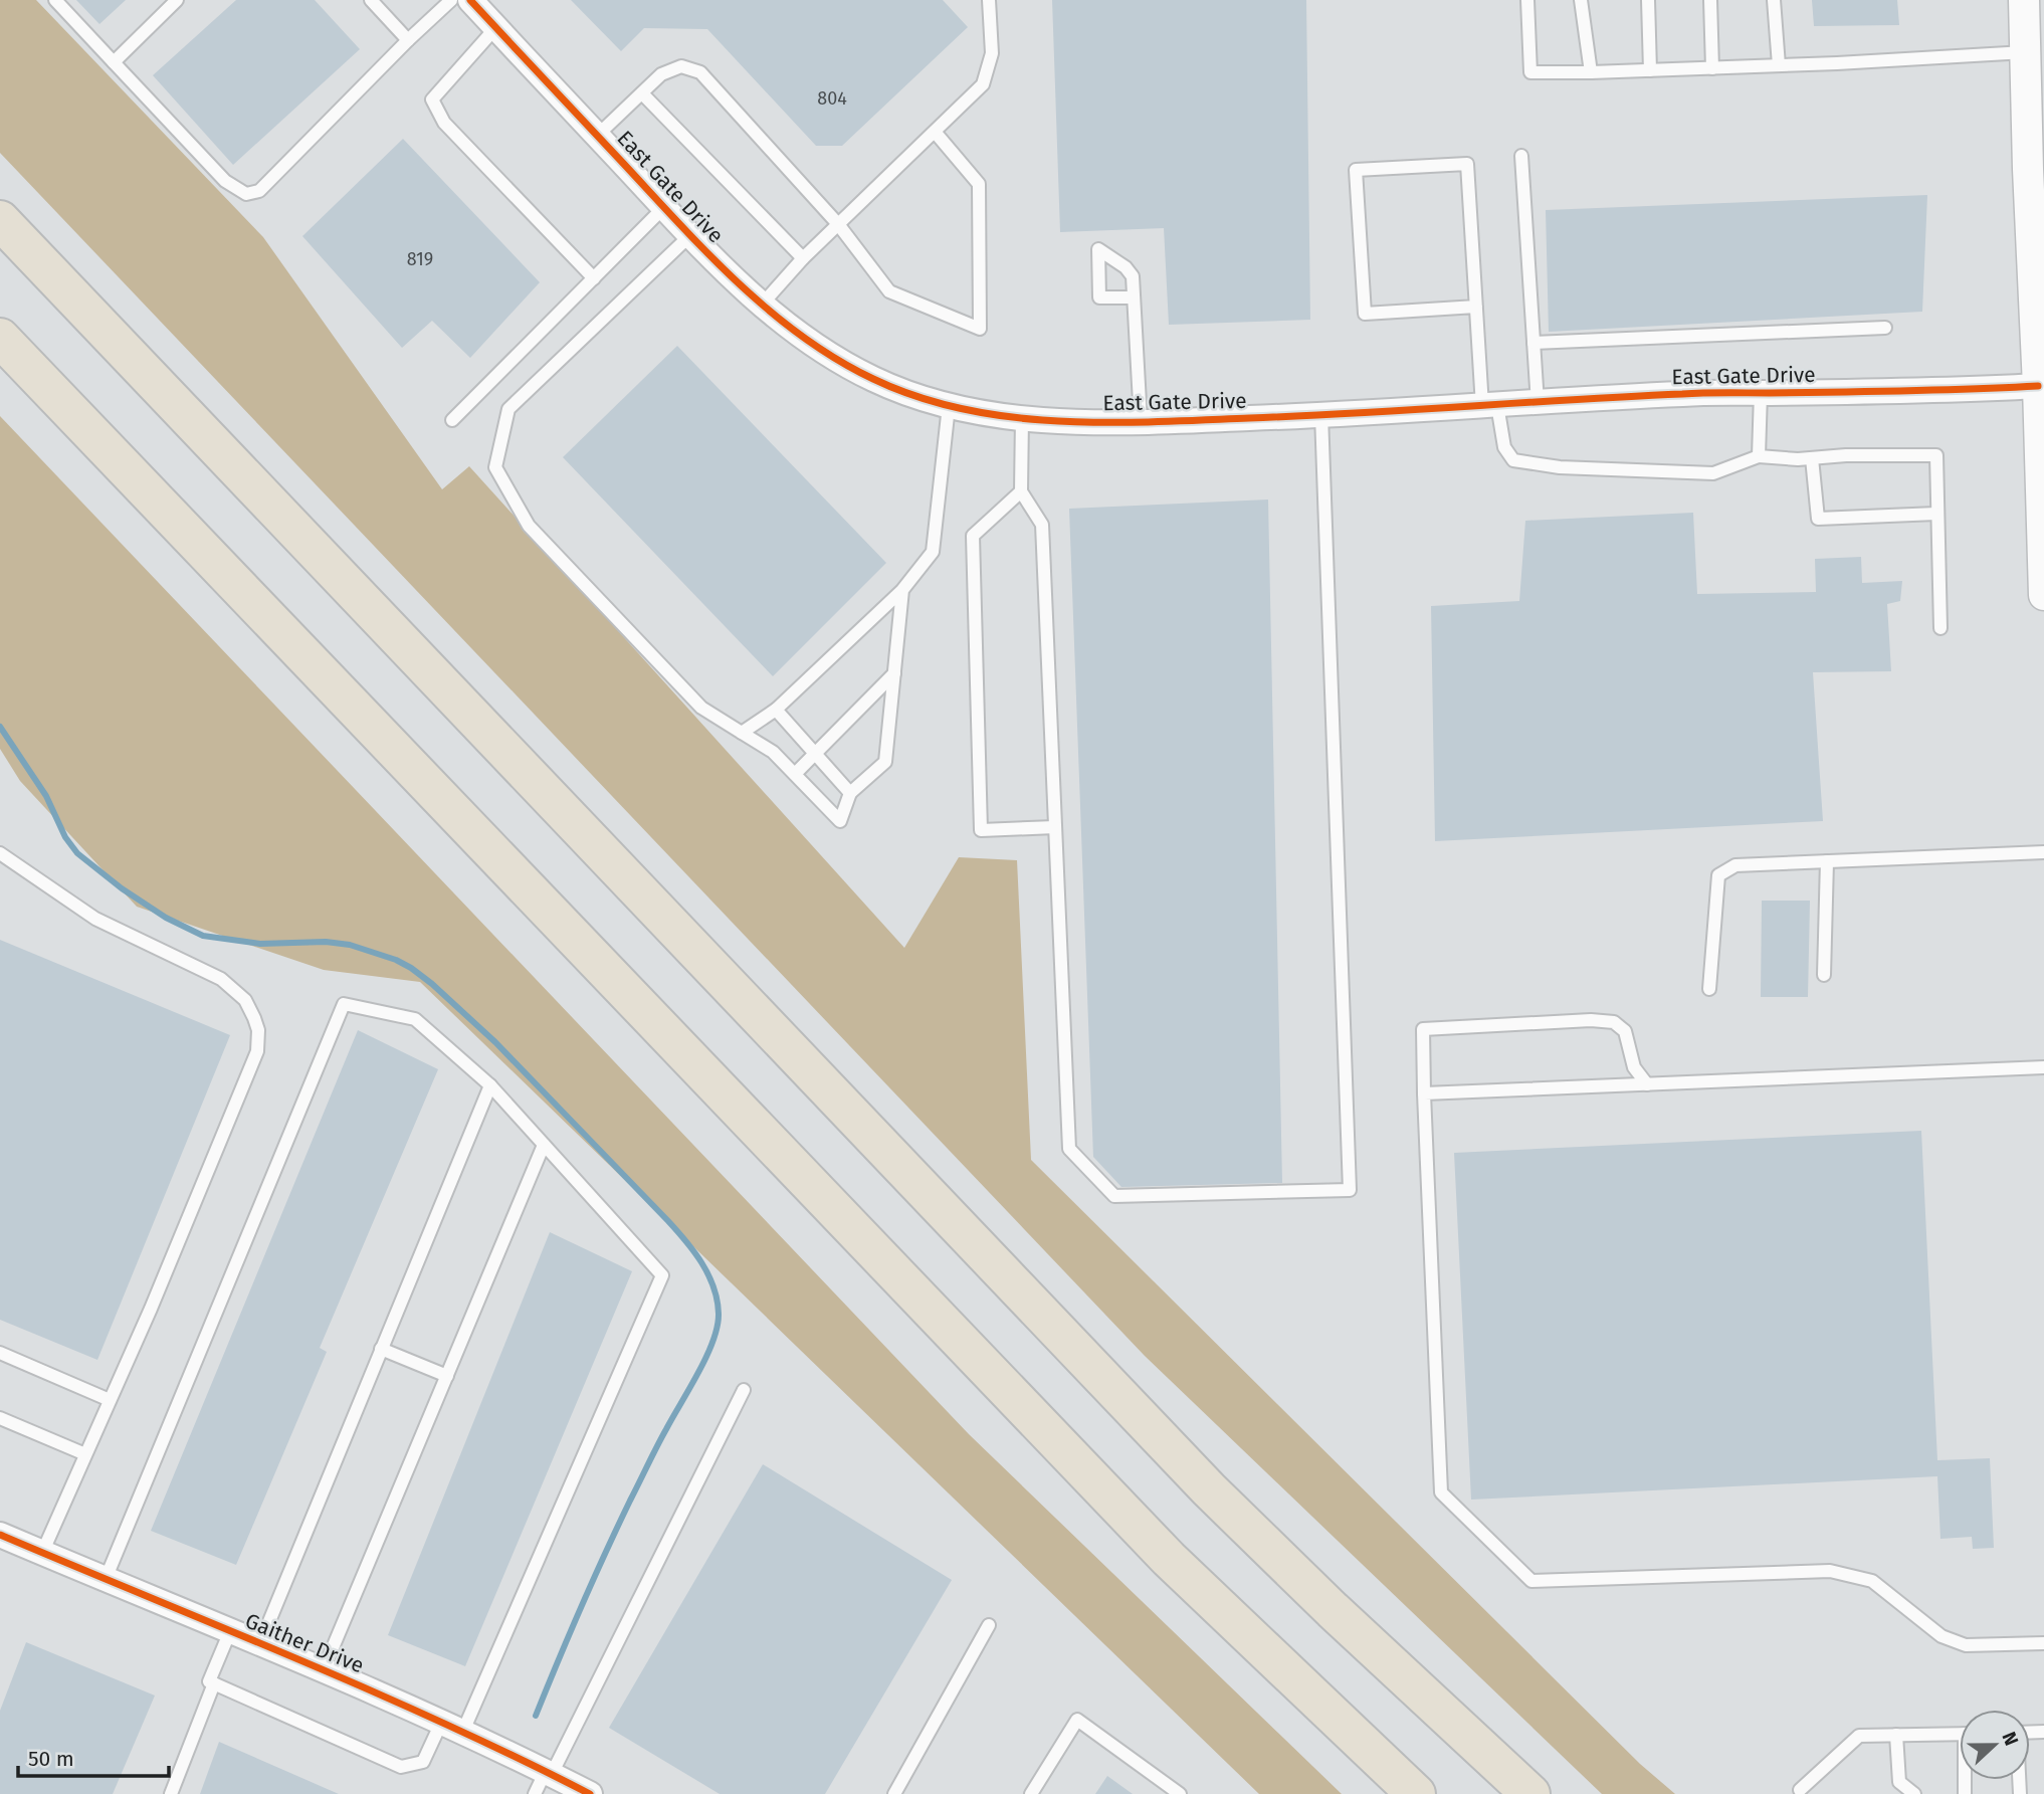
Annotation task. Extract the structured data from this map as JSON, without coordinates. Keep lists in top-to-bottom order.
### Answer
{
  "streets": {
    "street": ["East Gate Drive", "Gaither Drive"]
  },
  "house_numbers": ["804", "819"],
  "scale_bar": "50 m",
  "north": "right"
}
